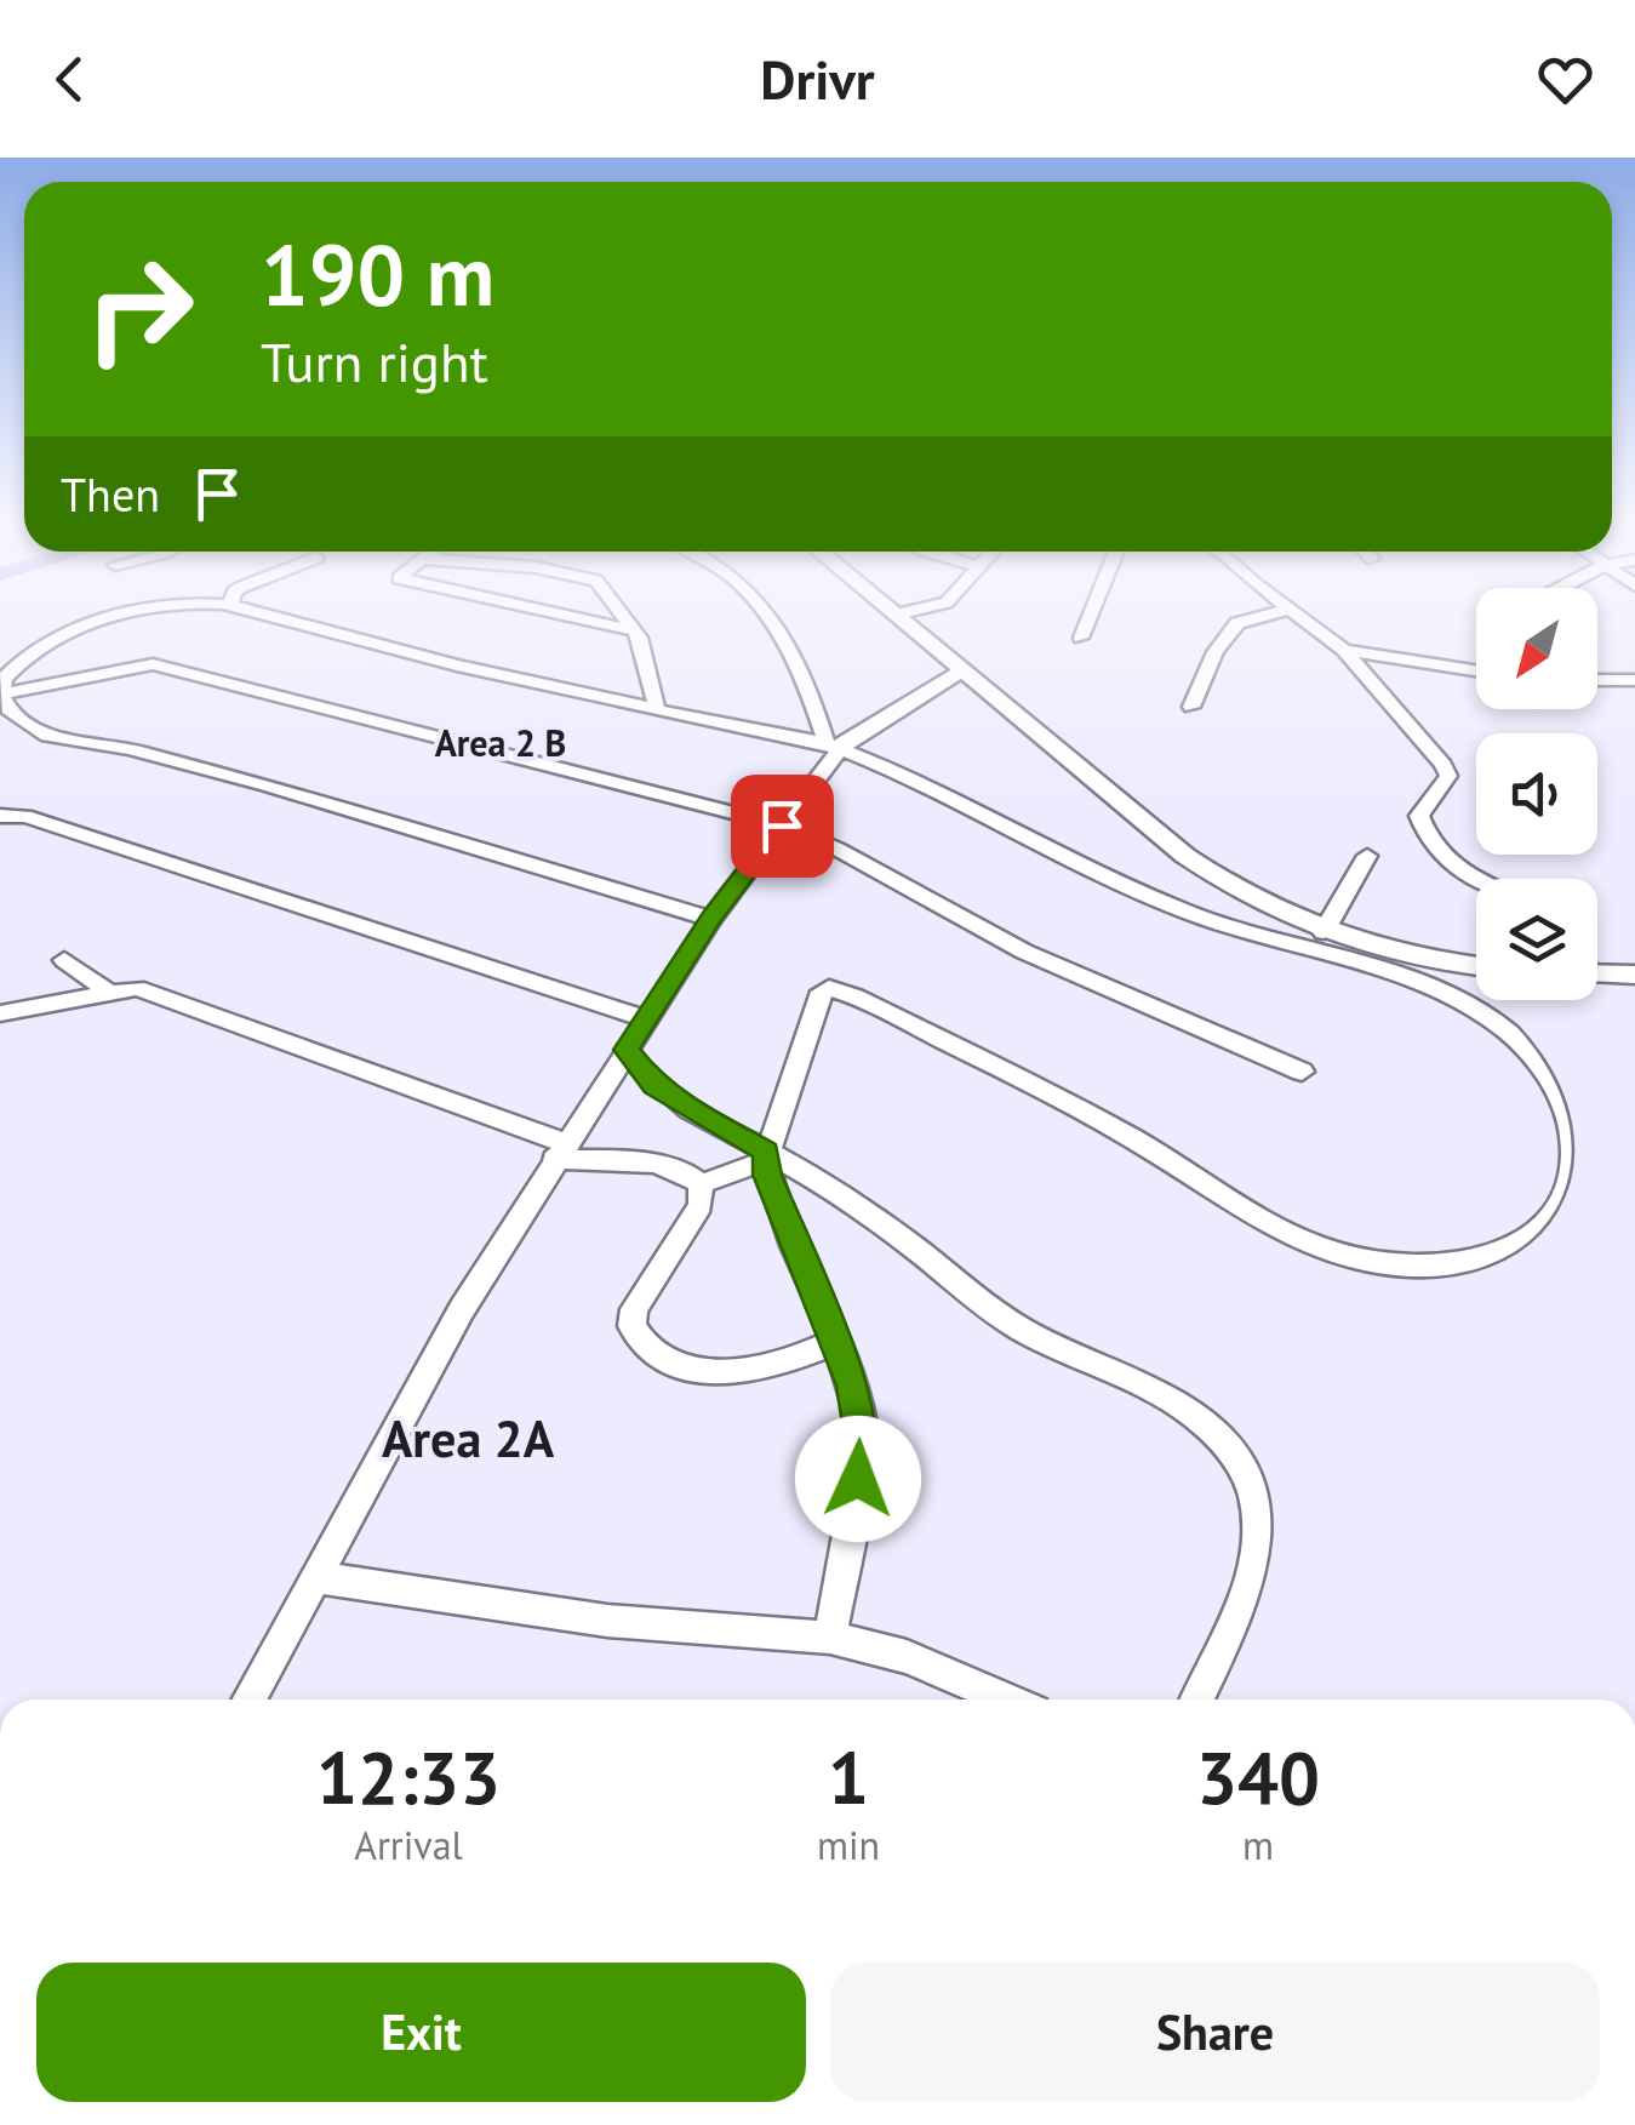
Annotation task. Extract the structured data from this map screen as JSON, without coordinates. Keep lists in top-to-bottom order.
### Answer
{
  "districts": ["Area 2 B", "Area 2A"],
  "north": "bottom left",
  "page": {
    "header": "Drivr",
    "turn": ["190 m", "Turn right"],
    "then": "Then",
    "eta": [
      "12:33",
      "Arrival",
      "1",
      "min",
      "340",
      "m"
    ],
    "buttons": ["Exit", "Share"]
  }
}
